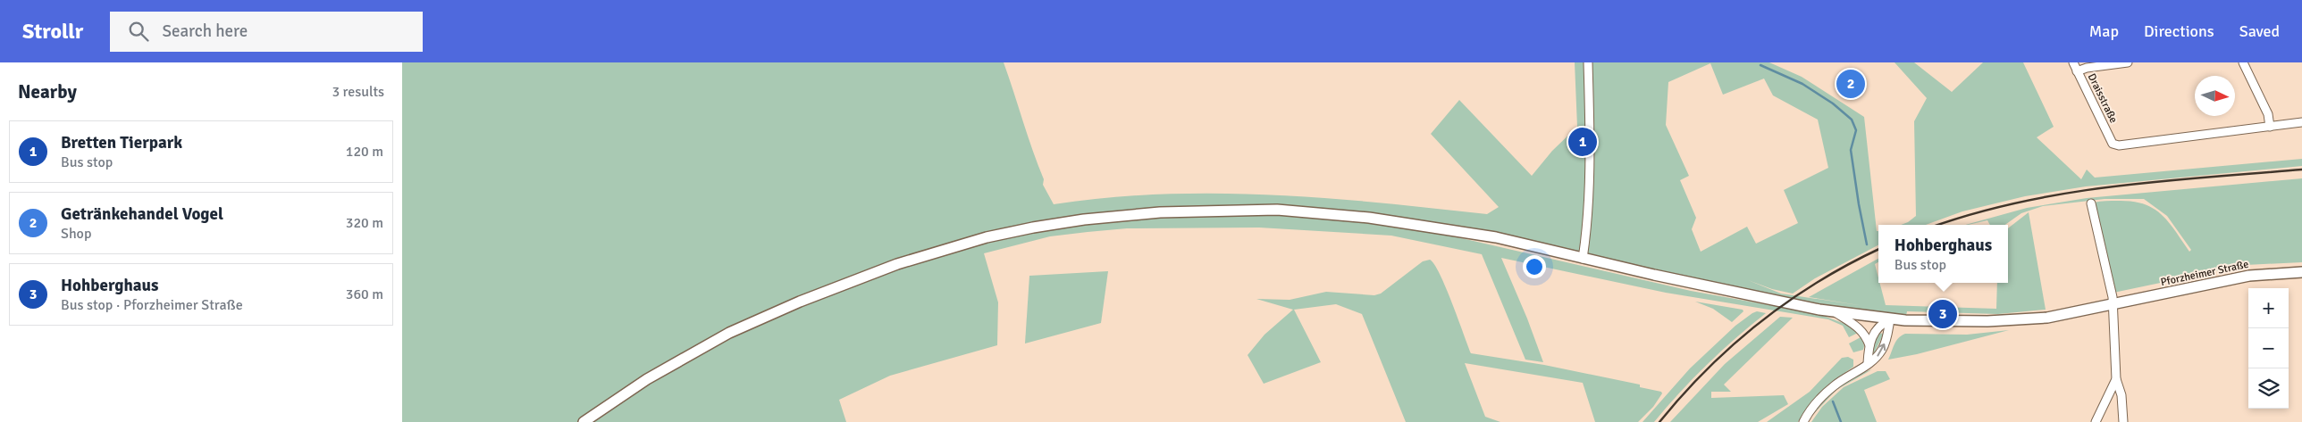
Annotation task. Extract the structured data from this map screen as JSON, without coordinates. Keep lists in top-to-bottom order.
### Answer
{
  "streets": {
    "main road": ["Pforzheimer Straße"],
    "street": ["Draisstraße"]
  },
  "north": "right",
  "page": {
    "header": "Strollr",
    "search": "Search here",
    "nav": ["Map", "Directions", "Saved"],
    "heading": ["Nearby", "3 results"],
    "pins": ["2", "1", "3"],
    "list": [
      {
        "mark": "1",
        "name": "Bretten Tierpark",
        "note": "Bus stop",
        "value": "120 m"
      },
      {
        "mark": "2",
        "name": "Getränkehandel Vogel",
        "note": "Shop",
        "value": "320 m"
      },
      {
        "mark": "3",
        "name": "Hohberghaus",
        "note": "Bus stop · Pforzheimer Straße",
        "value": "360 m"
      }
    ],
    "popup": ["Hohberghaus", "Bus stop"],
    "map_buttons": ["+", "−"]
  }
}
